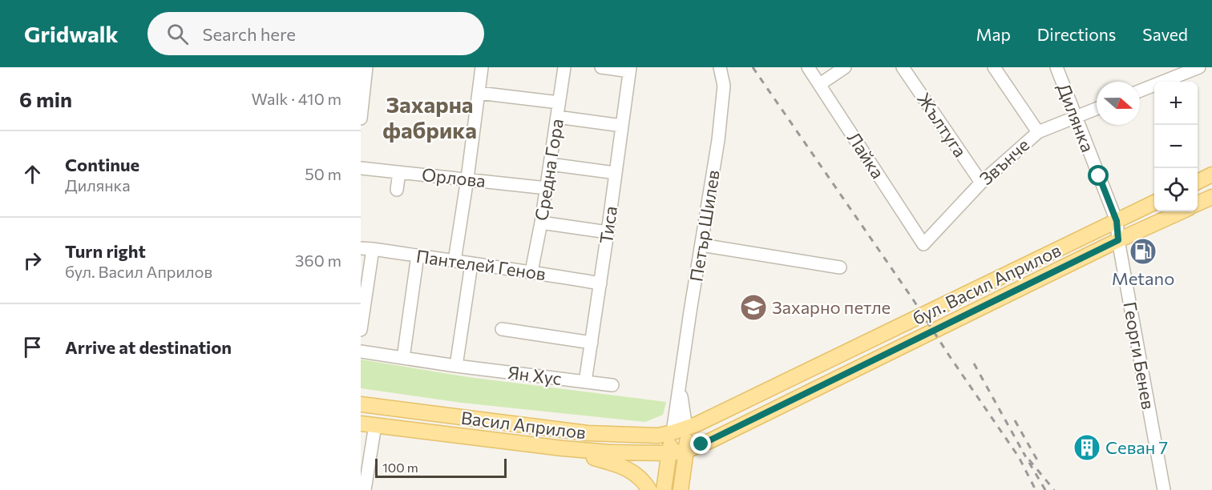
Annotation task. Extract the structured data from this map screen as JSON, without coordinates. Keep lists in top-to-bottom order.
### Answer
{
  "streets": {
    "main road": ["бул. Васил Априлов", "Васил Априлов"],
    "street": [
      "Дилянка",
      "Жълтуга",
      "Лайка",
      "Звънче",
      "Средна Гора",
      "Орлова",
      "Тиса",
      "Петър Шилев",
      "Пантелей Генов",
      "Георги Бенев",
      "Ян Хус"
    ]
  },
  "crossings": [
    ["Дилянка", "Звънче"],
    ["Дилянка", "бул. Васил Априлов"],
    ["Дилянка", "Георги Бенев"],
    ["Жълтуга", "Звънче"],
    ["Лайка", "Звънче"],
    ["Средна Гора", "Орлова"],
    ["Средна Гора", "Пантелей Генов"],
    ["Тиса", "Пантелей Генов"],
    ["Тиса", "Ян Хус"],
    ["Петър Шилев", "бул. Васил Априлов"],
    ["Петър Шилев", "Васил Априлов"],
    ["бул. Васил Априлов", "Георги Бенев"],
    ["бул. Васил Априлов", "Васил Априлов"]
  ],
  "districts": ["Захарна фабрика"],
  "places": {
    "fuel station": ["Metano"],
    "school or university": ["Захарно петле"],
    "building": ["Севан 7"]
  },
  "scale_bar": "100 m",
  "north": "right",
  "page": {
    "header": "Gridwalk",
    "search": "Search here",
    "nav": ["Map", "Directions", "Saved"],
    "heading": ["6 min", "Walk · 410 m"],
    "map_buttons": ["+", "−"],
    "list": [
      ["Continue", "Дилянка", "50 m"],
      ["Turn right", "бул. Васил Априлов", "360 m"],
      "Arrive at destination"
    ],
    "scale": "100 m"
  }
}
